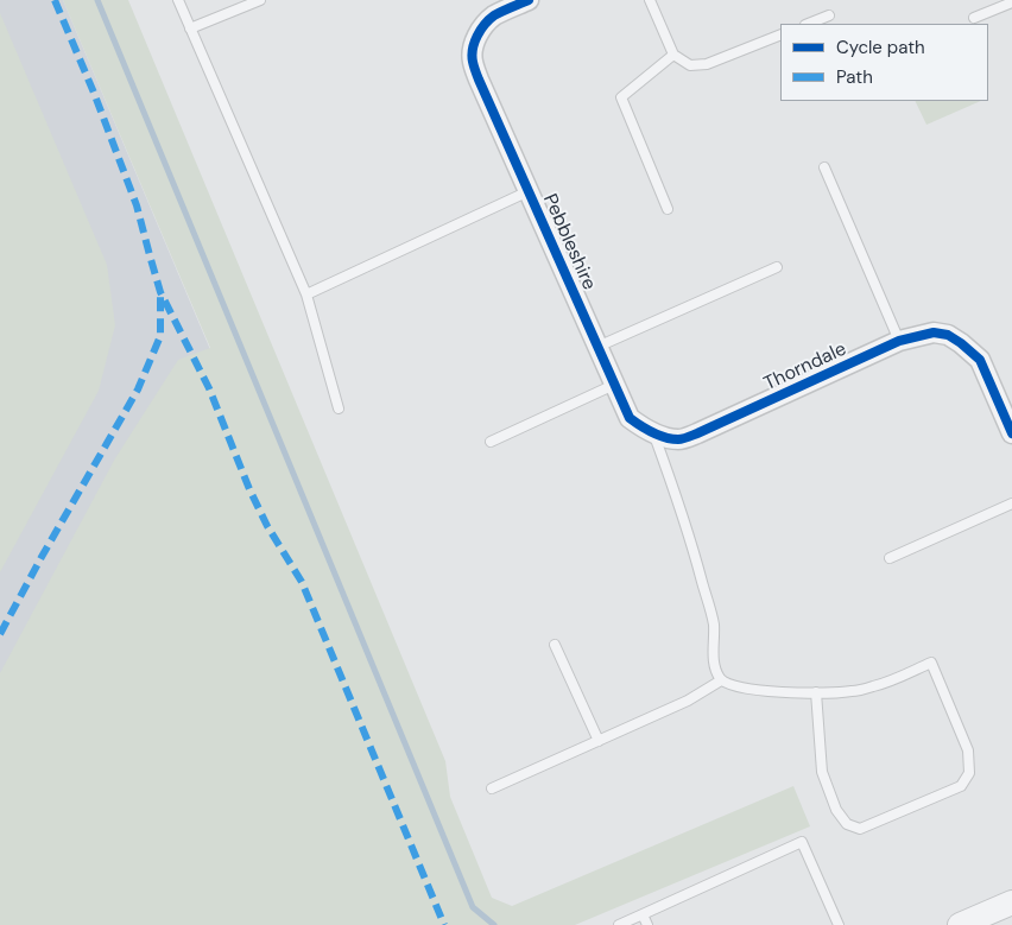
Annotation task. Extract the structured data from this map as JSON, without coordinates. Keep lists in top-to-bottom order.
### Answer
{
  "streets": {
    "street": ["Pebbleshire", "Thorndale"]
  },
  "crossings": [
    ["Pebbleshire", "Thorndale"]
  ],
  "legend": ["Cycle path", "Path"]
}
